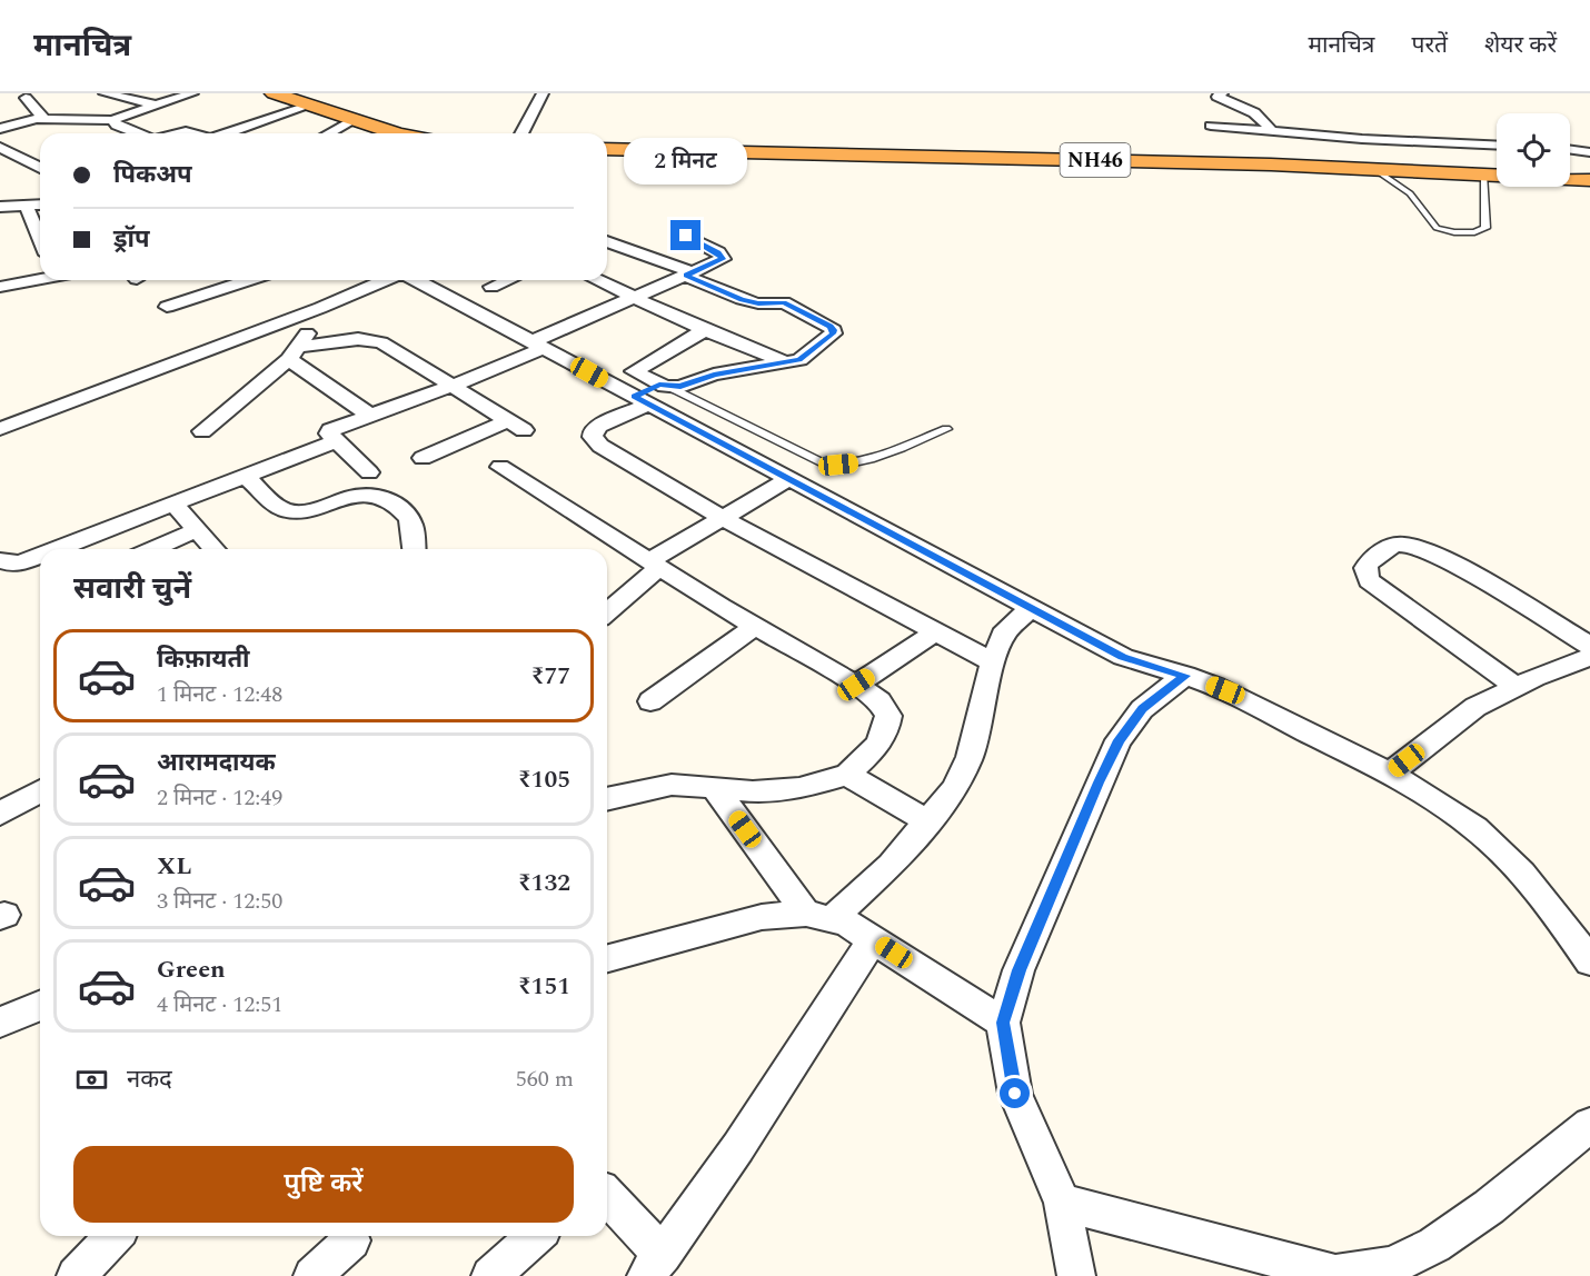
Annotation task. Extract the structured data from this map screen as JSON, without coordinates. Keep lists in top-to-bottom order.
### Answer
{
  "streets": {
    "highway": ["NH46"]
  },
  "page": {
    "header": "मानचित्र",
    "nav": ["मानचित्र", "परतें", "शेयर करें"],
    "banner": ["पिकअप", "ड्रॉप"],
    "bubble": "2 मिनट",
    "heading": "सवारी चुनें",
    "list": [
      {
        "name": "किफ़ायती",
        "note": "1 मिनट · 12:48",
        "value": "₹77"
      },
      {
        "name": "आरामदायक",
        "note": "2 मिनट · 12:49",
        "value": "₹105"
      },
      {
        "name": "XL",
        "note": "3 मिनट · 12:50",
        "value": "₹132"
      },
      {
        "name": "Green",
        "note": "4 मिनट · 12:51",
        "value": "₹151"
      }
    ],
    "pay": ["नकद", "560 m"],
    "buttons": "पुष्टि करें"
  }
}
